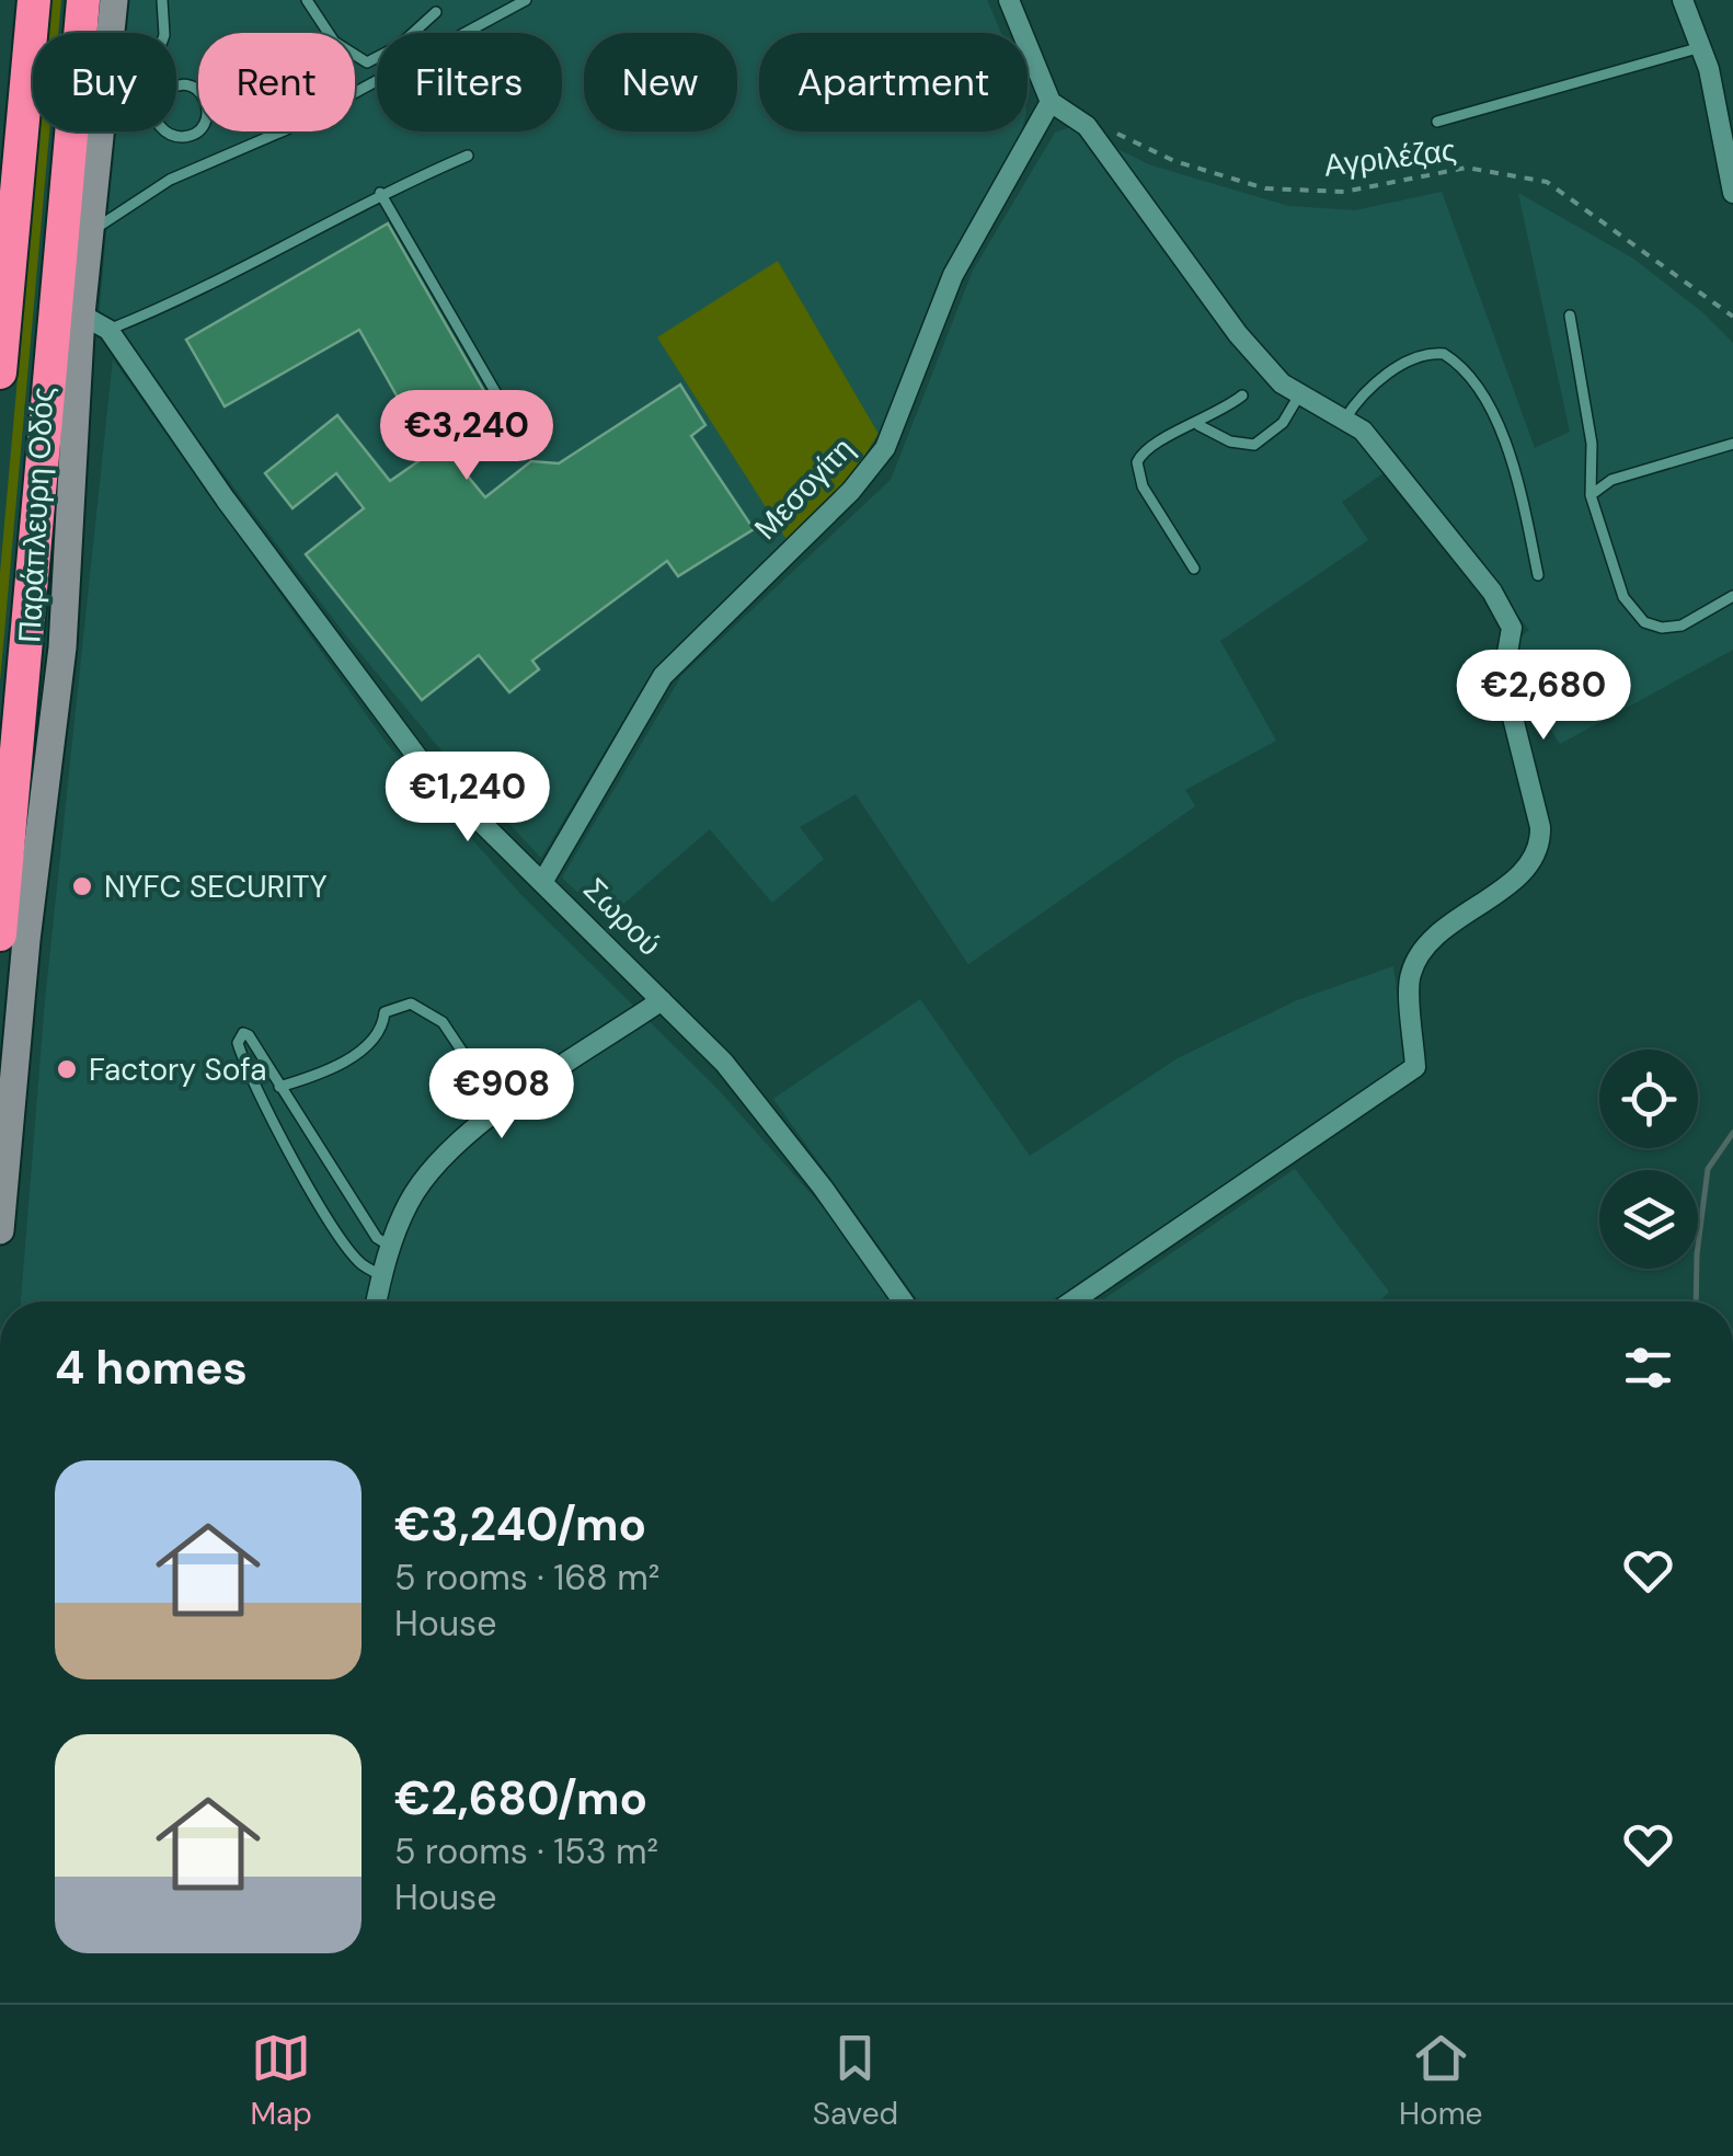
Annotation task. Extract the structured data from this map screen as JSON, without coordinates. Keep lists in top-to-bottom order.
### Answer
{
  "streets": {
    "street": ["Μεσογίτη", "Παράπλευρη Οδός", "Σωρού"],
    "path": ["Αγριλέζας"]
  },
  "crossings": [
    ["Μεσογίτη", "Σωρού"],
    ["Παράπλευρη Οδός", "Σωρού"]
  ],
  "places": ["NYFC SECURITY", "Factory Sofa"],
  "page": {
    "chip": [
      "Buy",
      "Rent",
      "Filters",
      "New",
      "Apartment"
    ],
    "price": [
      "€3,240",
      "€2,680",
      "€1,240",
      "€908"
    ],
    "heading": "4 homes",
    "list": [
      {
        "name": "€3,240/mo",
        "note": "5 rooms · 168 m² · House"
      },
      {
        "name": "€2,680/mo",
        "note": "5 rooms · 153 m² · House"
      }
    ],
    "tabs": ["Map", "Saved", "Home"]
  }
}
